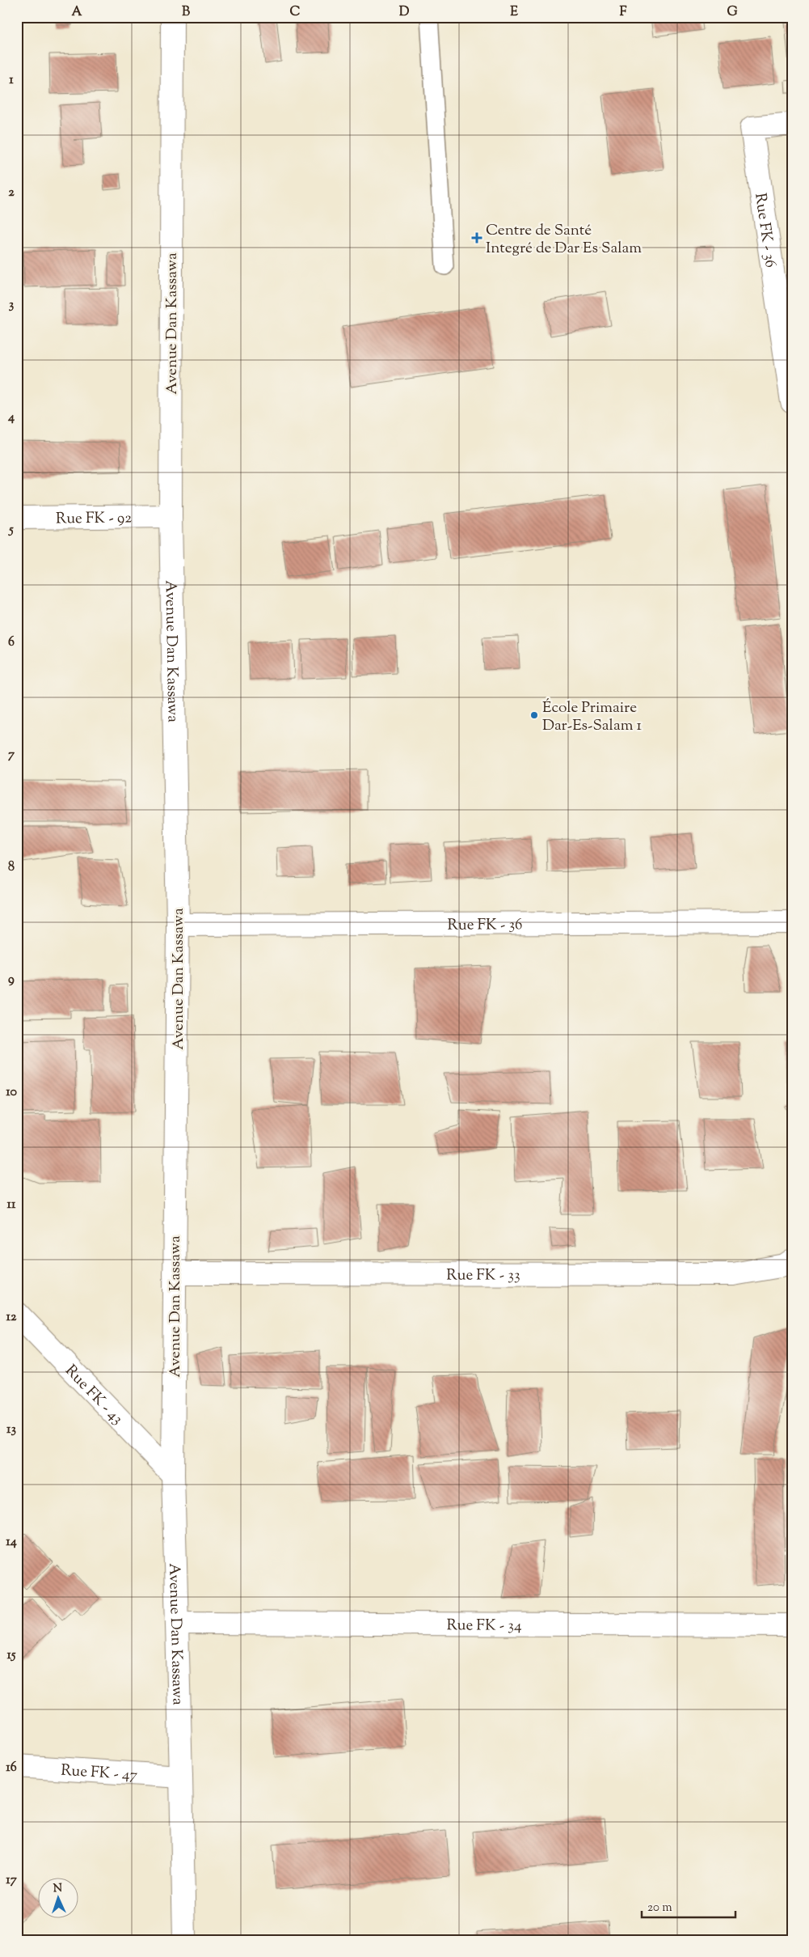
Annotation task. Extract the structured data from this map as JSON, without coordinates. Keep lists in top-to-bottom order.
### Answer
{
  "streets": {
    "street": [
      "Rue FK - 36",
      "Avenue Dan Kassawa",
      "Rue FK - 92",
      "Rue FK - 33",
      "Rue FK - 43",
      "Rue FK - 34",
      "Rue FK - 47"
    ]
  },
  "crossings": [
    ["Rue FK - 36", "Avenue Dan Kassawa"],
    ["Avenue Dan Kassawa", "Rue FK - 92"],
    ["Avenue Dan Kassawa", "Rue FK - 33"],
    ["Avenue Dan Kassawa", "Rue FK - 43"],
    ["Avenue Dan Kassawa", "Rue FK - 34"],
    ["Avenue Dan Kassawa", "Rue FK - 47"]
  ],
  "places": {
    "health": ["Centre de Santé Integré de Dar Es Salam"],
    "other": ["École Primaire Dar-Es-Salam 1"]
  },
  "scale_bar": "20 m",
  "north": "top",
  "grid": {
    "columns": [
      "A",
      "B",
      "C",
      "D",
      "E",
      "F",
      "G"
    ],
    "rows": [
      "1",
      "2",
      "3",
      "4",
      "5",
      "6",
      "7",
      "8",
      "9",
      "10",
      "11",
      "12",
      "13",
      "14",
      "15",
      "16",
      "17"
    ]
  }
}
